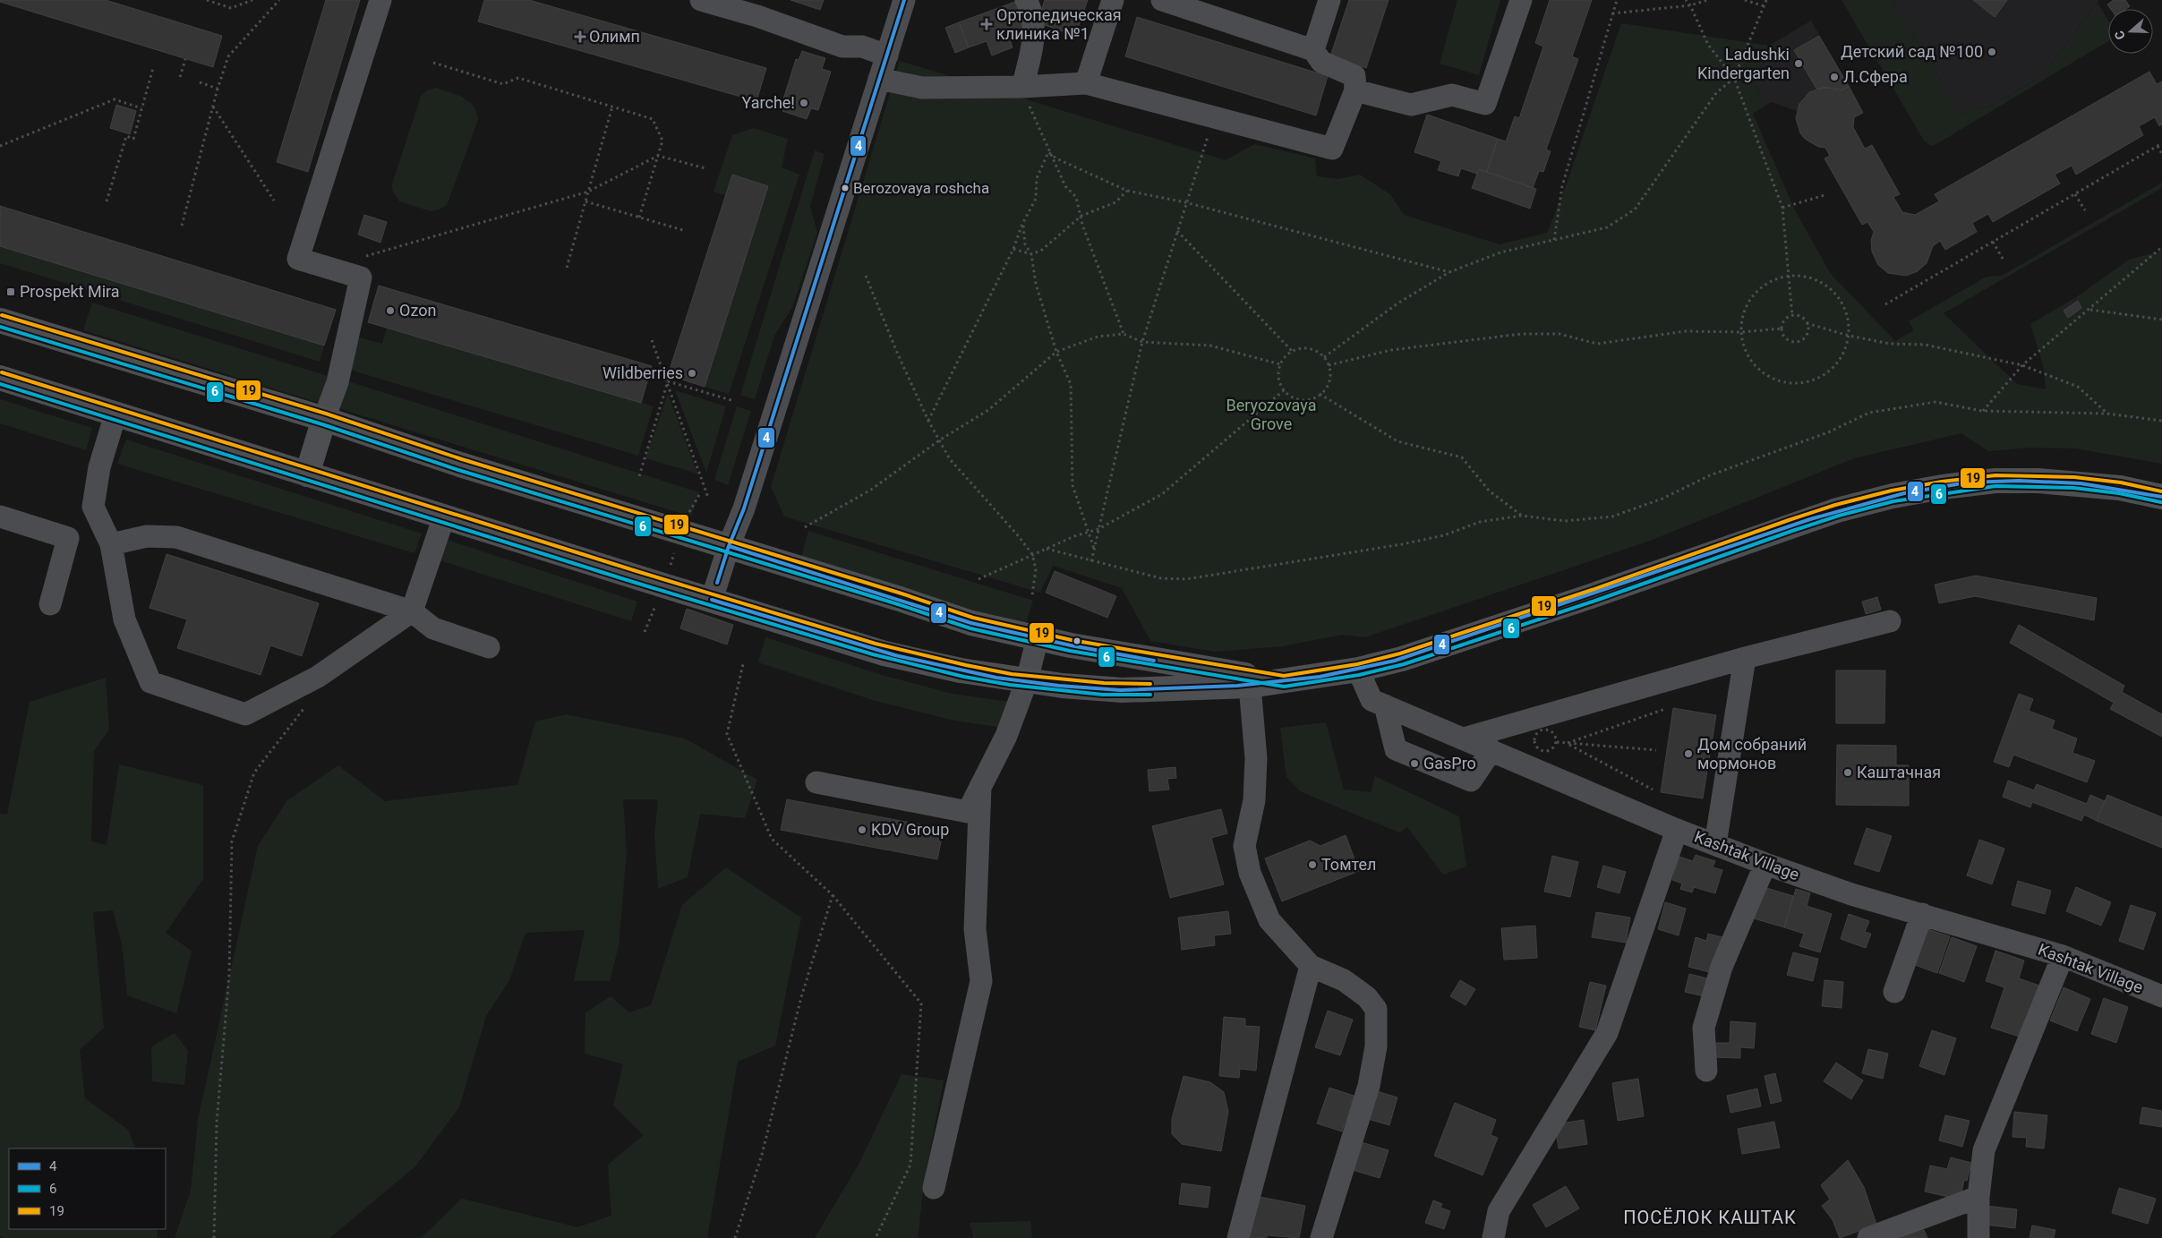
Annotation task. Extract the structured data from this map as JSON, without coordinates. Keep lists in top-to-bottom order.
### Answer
{
  "streets": {
    "street": ["Kashtak Village"]
  },
  "districts": ["ПОСЁЛОК КАШТАК"],
  "parks": ["Beryozovaya Grove"],
  "places": {
    "health": ["Ортопедическая клиника №1", "Олимп"],
    "other": [
      "Детский сад №100",
      "Ladushki Kindergarten",
      "Л.Сфера",
      "Yarche!",
      "Berozovaya roshcha",
      "Ozon",
      "Wildberries",
      "Дом собраний мормонов",
      "GasPro",
      "Каштачная",
      "KDV Group",
      "Томтел"
    ],
    "transit": ["Prospekt Mira"]
  },
  "lines": ["transit line 4", "transit line 19", "transit line 6"],
  "legend": ["4", "6", "19"],
  "north": "left"
}
